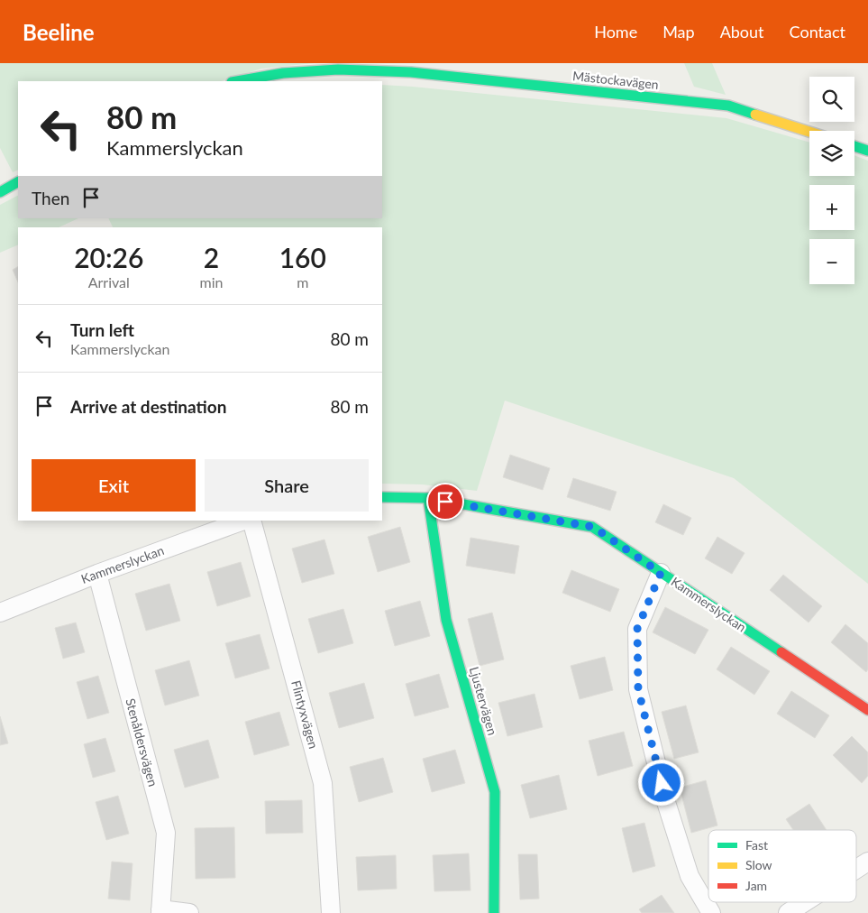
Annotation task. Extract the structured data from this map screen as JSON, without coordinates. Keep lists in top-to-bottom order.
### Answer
{
  "streets": {
    "street": [
      "Mästockavägen",
      "Kammerslyckan",
      "Ljustervägen",
      "Flintyxvägen",
      "Stenåldersvägen"
    ]
  },
  "crossings": [
    ["Kammerslyckan", "Ljustervägen"],
    ["Kammerslyckan", "Stenåldersvägen"]
  ],
  "legend": ["Fast", "Slow", "Jam"],
  "page": {
    "header": "Beeline",
    "nav": [
      "Home",
      "Map",
      "About",
      "Contact"
    ],
    "map_buttons": ["+", "−"],
    "turn": ["80 m", "Kammerslyckan"],
    "then": "Then",
    "eta": [
      "20:26",
      "Arrival",
      "2",
      "min",
      "160",
      "m"
    ],
    "list": [
      {
        "name": "Turn left",
        "note": "Kammerslyckan",
        "value": "80 m"
      },
      {
        "name": "Arrive at destination",
        "value": "80 m"
      }
    ],
    "buttons": ["Exit", "Share"]
  }
}
